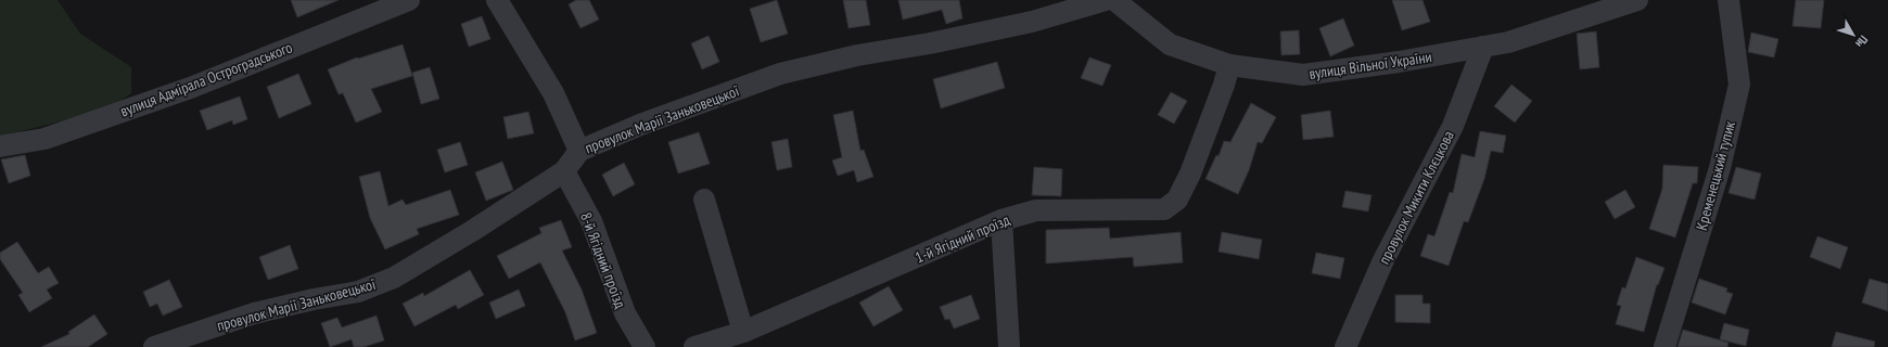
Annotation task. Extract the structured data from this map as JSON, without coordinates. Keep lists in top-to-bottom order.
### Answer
{
  "streets": {
    "street": [
      "вулиця Вільної України",
      "вулиця Адмірала Остроградського",
      "провулок Марії Заньковецької",
      "Кременецький тупик",
      "провулок Микити Клєцкова",
      "1-й Ягідний проїзд",
      "8-й Ягідний проїзд"
    ]
  },
  "crossings": [
    ["вулиця Вільної України", "провулок Микити Клєцкова"],
    ["вулиця Вільної України", "1-й Ягідний проїзд"],
    ["провулок Марії Заньковецької", "8-й Ягідний проїзд"]
  ],
  "north": "bottom right"
}
